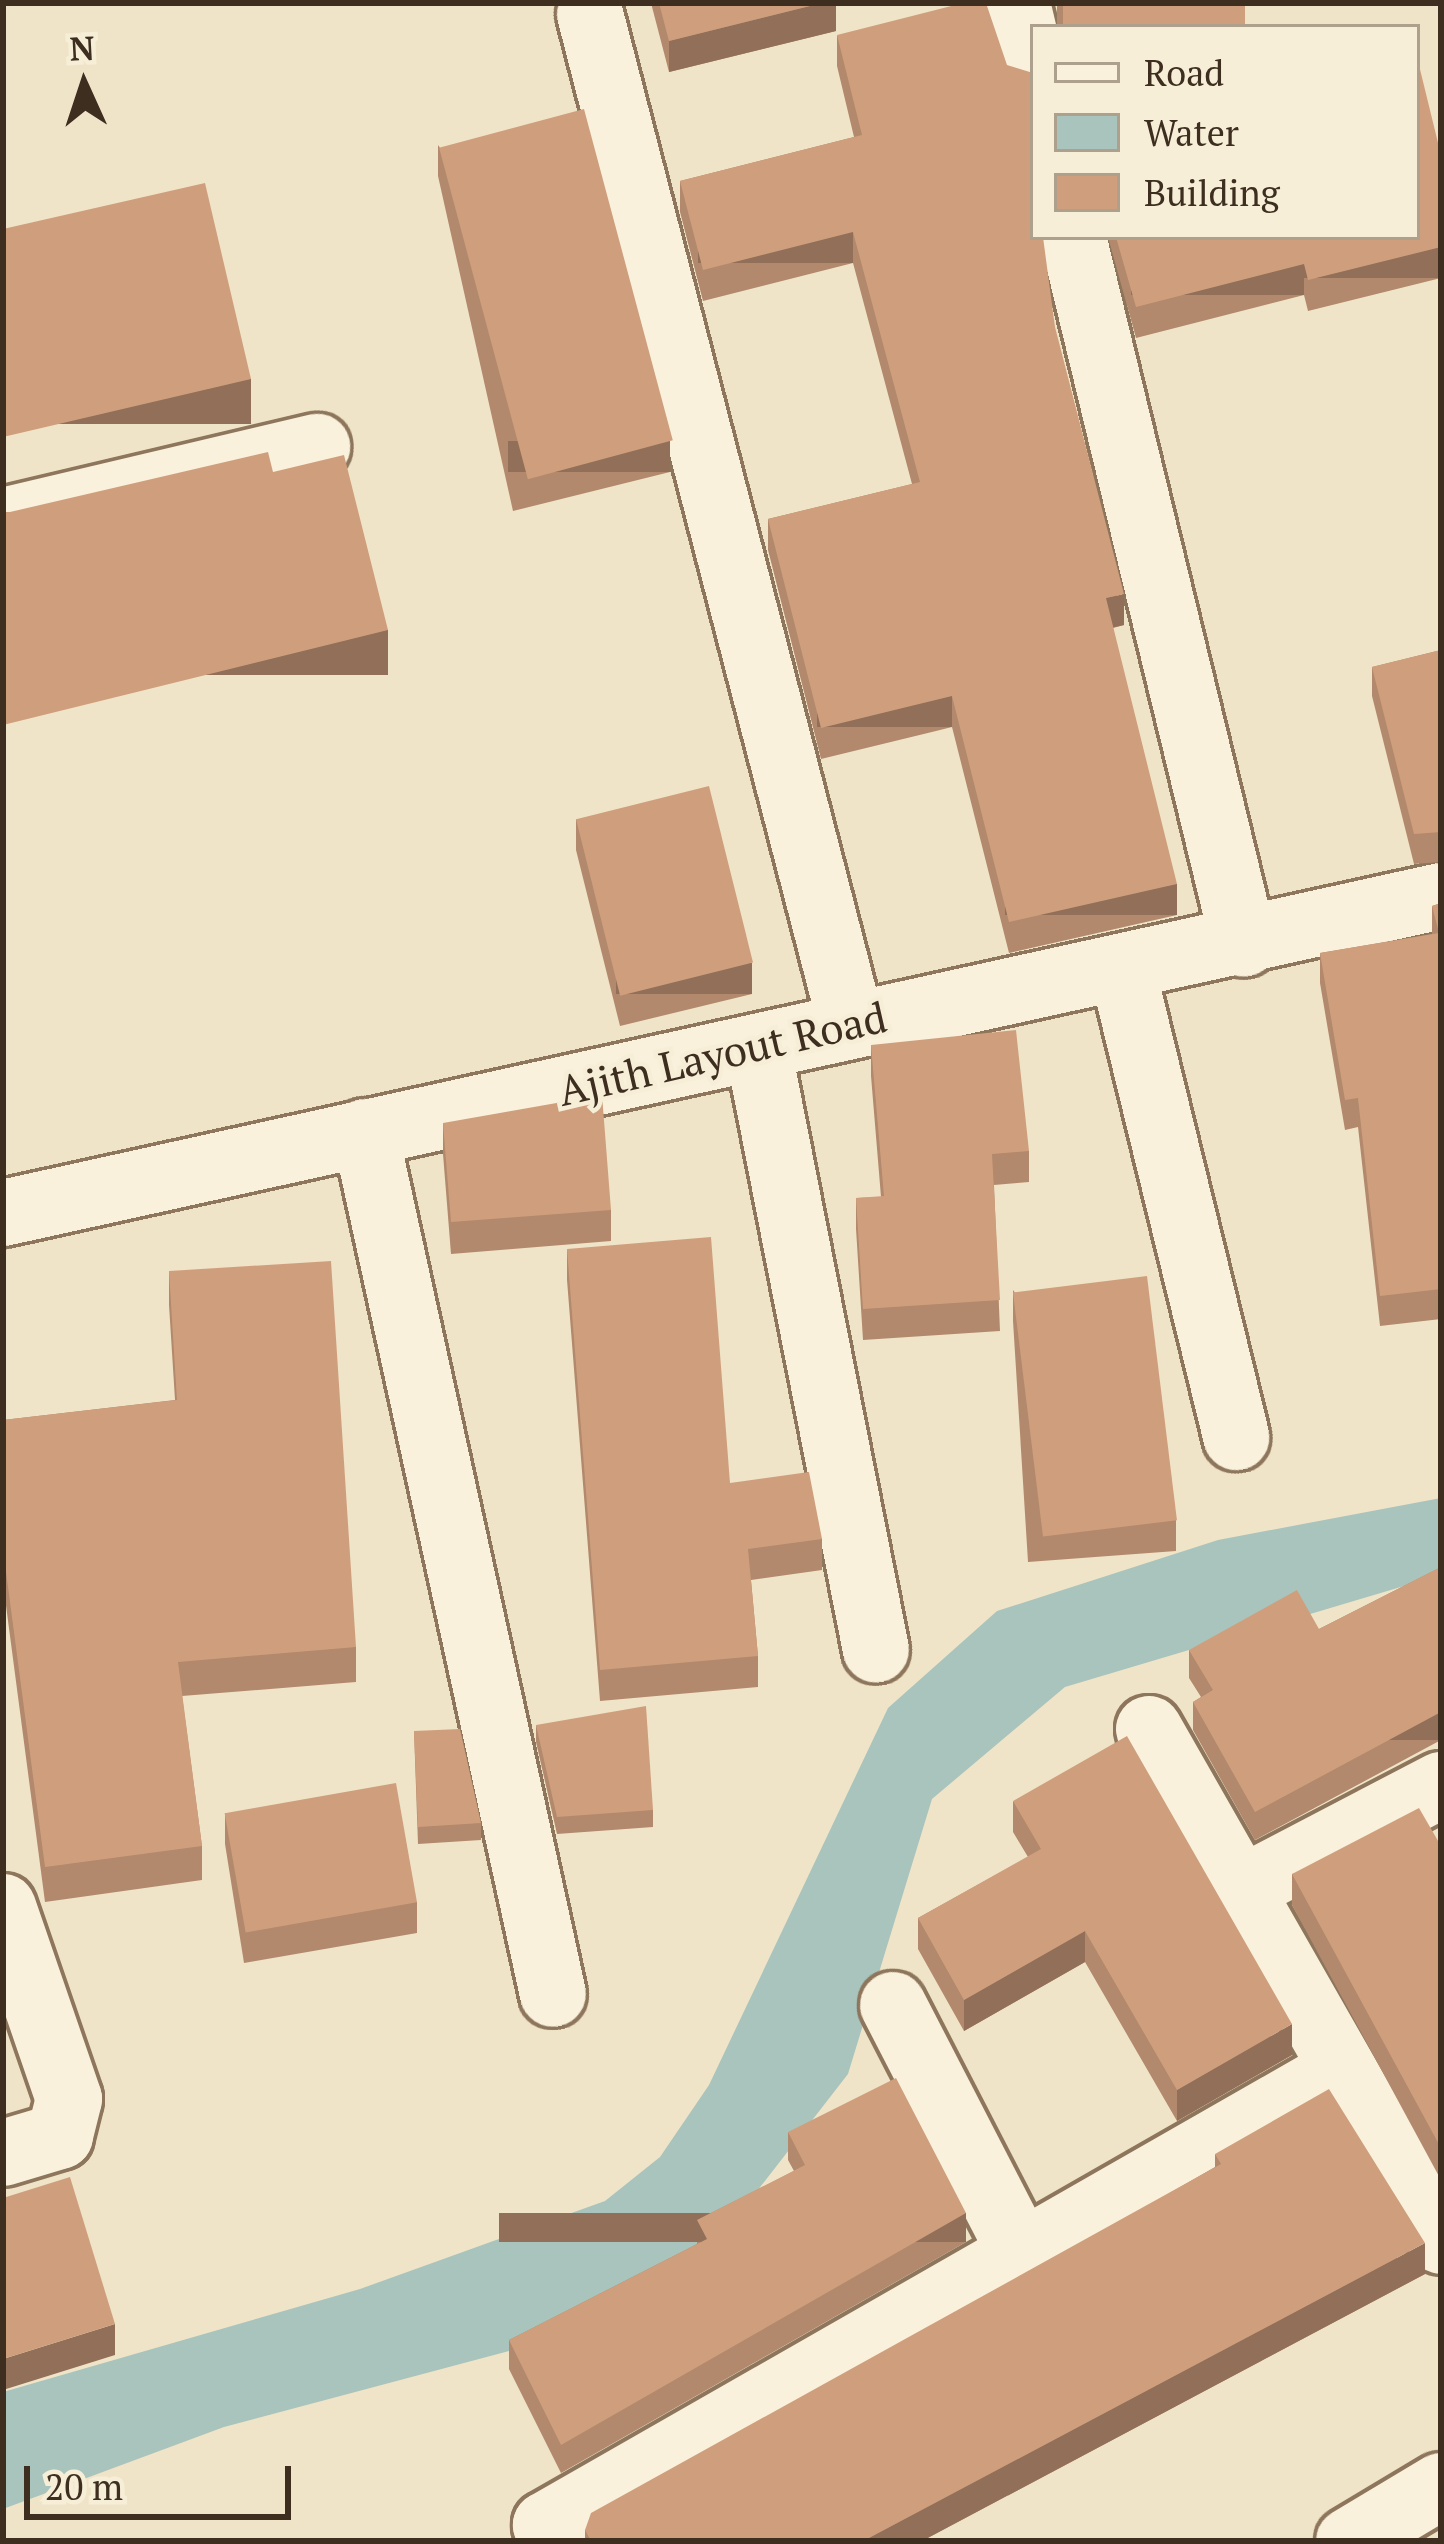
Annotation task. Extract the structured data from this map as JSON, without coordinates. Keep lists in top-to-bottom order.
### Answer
{
  "streets": {
    "street": ["Ajith Layout Road"]
  },
  "legend": ["Road", "Water", "Building"],
  "scale_bar": "20 m",
  "north": "top"
}
